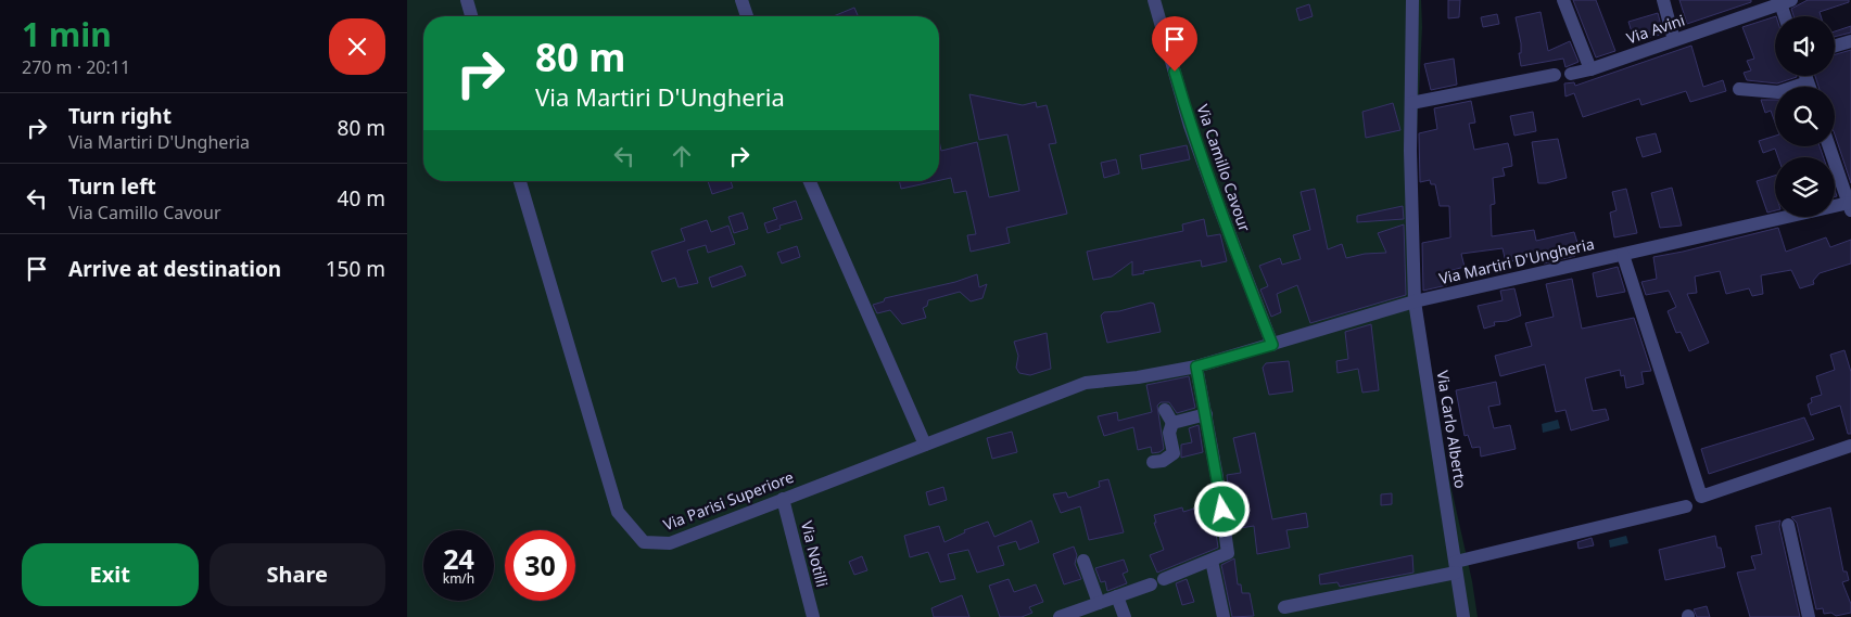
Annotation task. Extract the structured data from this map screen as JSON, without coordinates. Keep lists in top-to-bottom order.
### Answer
{
  "streets": {
    "street": [
      "Via Avini",
      "Via Camillo Cavour",
      "Via Martiri D'Ungheria",
      "Via Carlo Alberto",
      "Via Parisi Superiore",
      "Via Notilli"
    ]
  },
  "crossings": [
    ["Via Camillo Cavour", "Via Martiri D'Ungheria"],
    ["Via Martiri D'Ungheria", "Via Carlo Alberto"],
    ["Via Martiri D'Ungheria", "Via Parisi Superiore"],
    ["Via Parisi Superiore", "Via Notilli"]
  ],
  "page": {
    "heading": ["1 min", "270 m · 20:11"],
    "turn": ["80 m", "Via Martiri D'Ungheria"],
    "list": [
      {
        "name": "Turn right",
        "note": "Via Martiri D'Ungheria",
        "value": "80 m"
      },
      {
        "name": "Turn left",
        "note": "Via Camillo Cavour",
        "value": "40 m"
      },
      {
        "name": "Arrive at destination",
        "value": "150 m"
      }
    ],
    "speed": "24 km/h",
    "limit": "30",
    "buttons": ["Exit", "Share"]
  }
}
